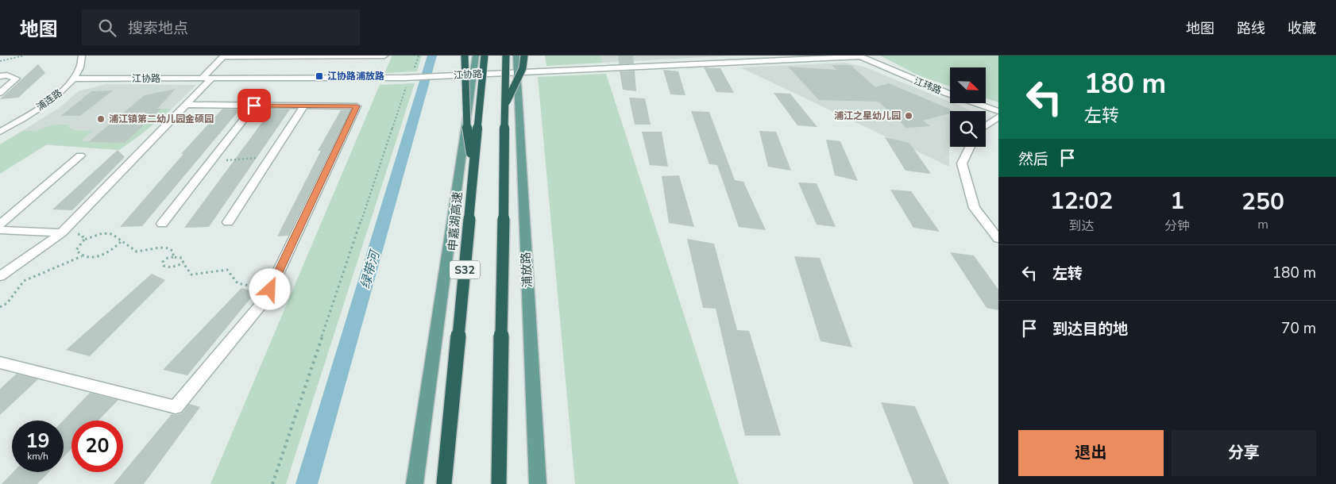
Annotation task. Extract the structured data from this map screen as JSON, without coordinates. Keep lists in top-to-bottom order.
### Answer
{
  "streets": {
    "highway": ["申嘉湖高速", "S32"],
    "main road": ["浦放路"],
    "street": ["江协路", "江玮路", "浦连路"]
  },
  "crossings": [
    ["江协路", "江玮路"],
    ["江协路", "浦连路"],
    ["江协路", "浦放路"]
  ],
  "water": ["绿带河"],
  "places": {
    "transit": ["江协路浦放路"],
    "other": ["浦江之星幼儿园", "浦江镇第二幼儿园金硕园"]
  },
  "north": "bottom right",
  "page": {
    "header": "地图",
    "search": "搜索地点",
    "nav": ["地图", "路线", "收藏"],
    "turn": ["180 m", "左转"],
    "then": "然后",
    "eta": [
      "12:02",
      "到达",
      "1",
      "分钟",
      "250",
      "m"
    ],
    "list": [
      {
        "name": "左转",
        "value": "180 m"
      },
      {
        "name": "到达目的地",
        "value": "70 m"
      }
    ],
    "speed": "19 km/h",
    "limit": "20",
    "buttons": ["退出", "分享"]
  }
}
